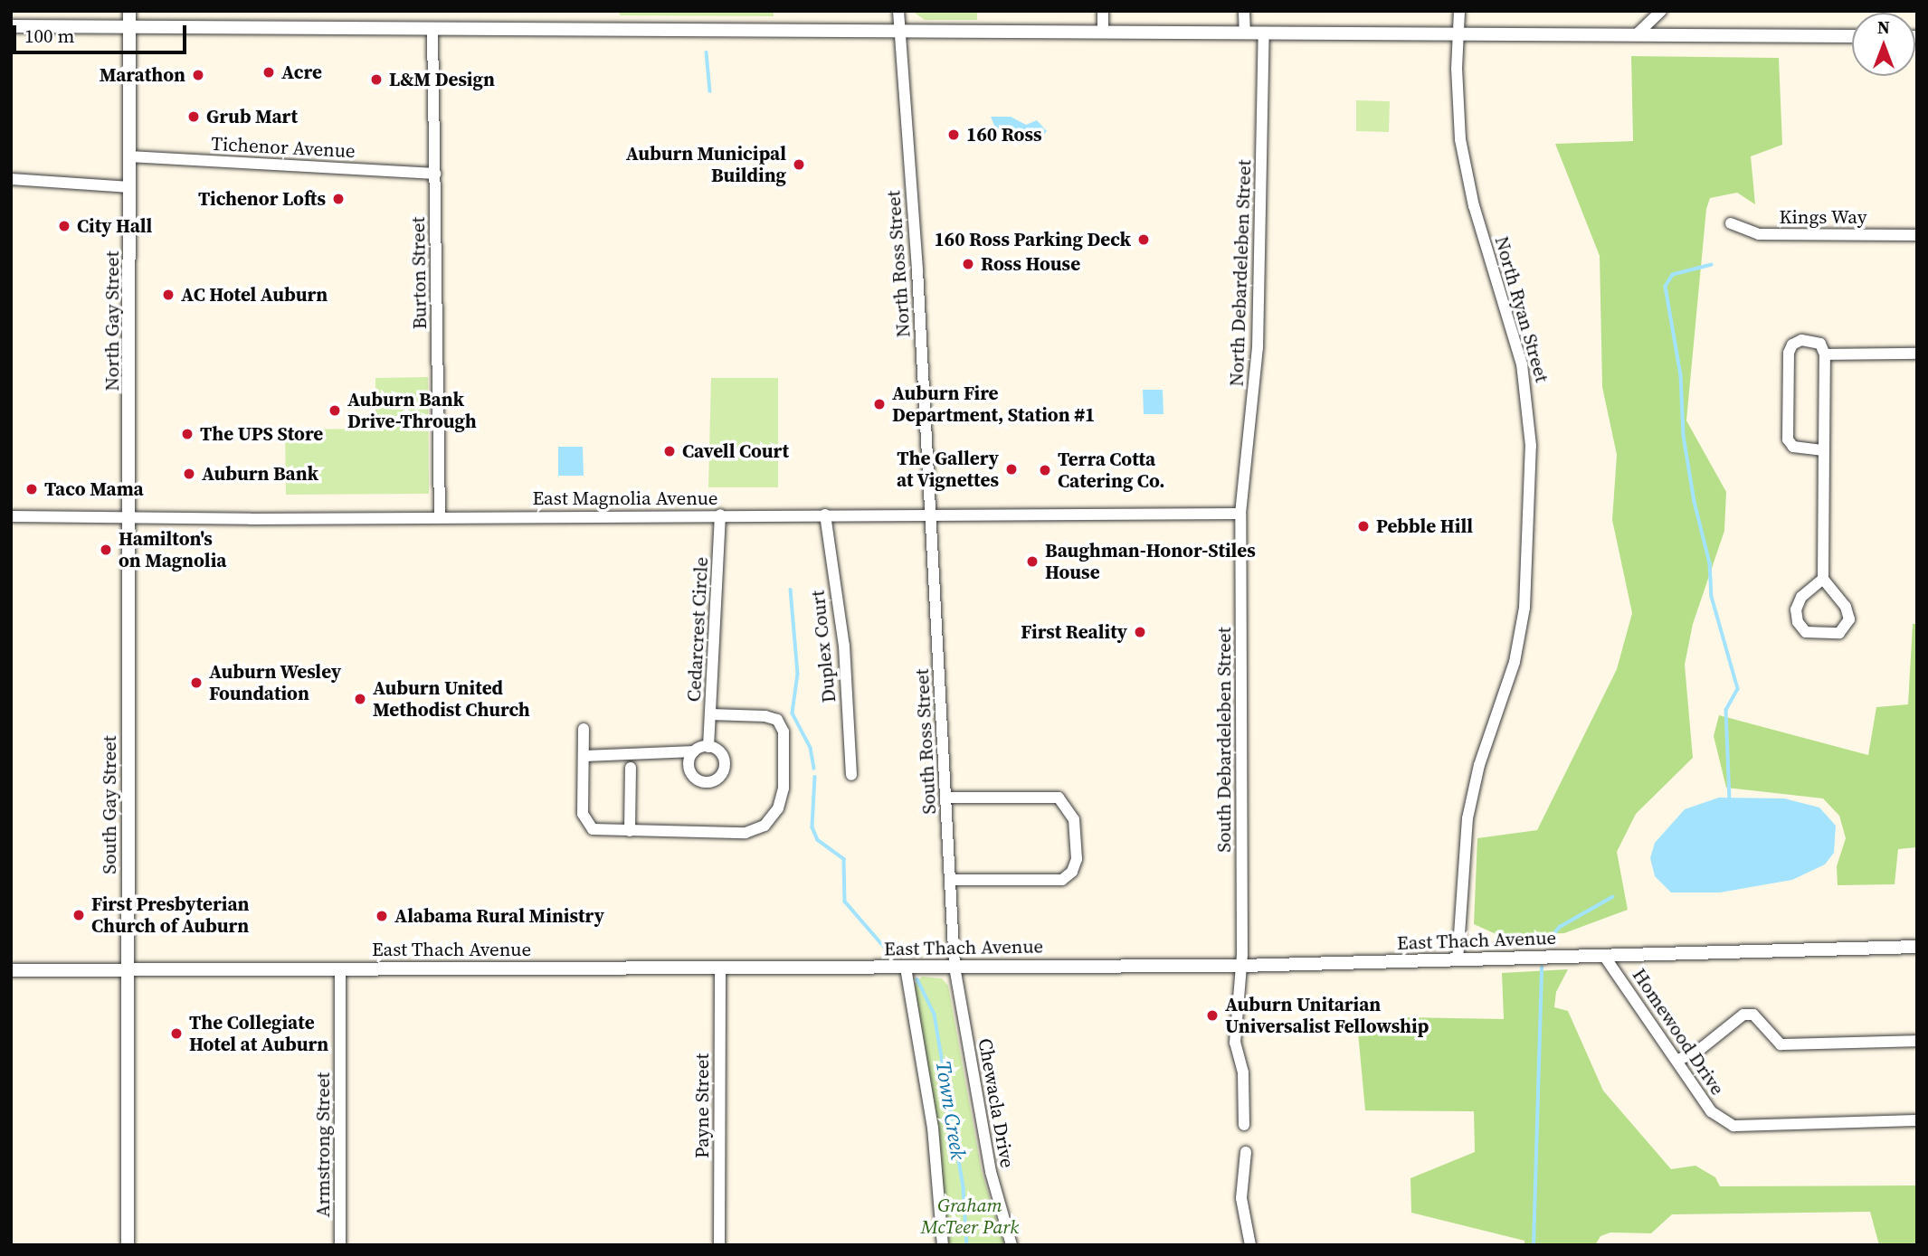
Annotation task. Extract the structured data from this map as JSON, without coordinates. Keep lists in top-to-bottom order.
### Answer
{
  "streets": {
    "street": [
      "Tichenor Avenue",
      "Kings Way",
      "North Ross Street",
      "Burton Street",
      "North Debardeleben Street",
      "North Ryan Street",
      "North Gay Street",
      "East Magnolia Avenue",
      "Cedarcrest Circle",
      "Duplex Court",
      "South Debardeleben Street",
      "South Ross Street",
      "South Gay Street",
      "East Thach Avenue",
      "Homewood Drive",
      "Chewacla Drive",
      "Payne Street",
      "Armstrong Street"
    ]
  },
  "crossings": [
    ["Tichenor Avenue", "Burton Street"],
    ["Tichenor Avenue", "North Gay Street"],
    ["North Ross Street", "East Magnolia Avenue"],
    ["North Ross Street", "South Ross Street"],
    ["Burton Street", "East Magnolia Avenue"],
    ["North Debardeleben Street", "East Magnolia Avenue"],
    ["North Debardeleben Street", "South Debardeleben Street"],
    ["North Ryan Street", "East Thach Avenue"],
    ["North Gay Street", "East Magnolia Avenue"],
    ["North Gay Street", "South Gay Street"],
    ["East Magnolia Avenue", "Cedarcrest Circle"],
    ["East Magnolia Avenue", "Duplex Court"],
    ["East Magnolia Avenue", "South Debardeleben Street"],
    ["East Magnolia Avenue", "South Ross Street"],
    ["East Magnolia Avenue", "South Gay Street"],
    ["South Debardeleben Street", "East Thach Avenue"],
    ["South Ross Street", "East Thach Avenue"],
    ["South Ross Street", "Chewacla Drive"],
    ["South Gay Street", "East Thach Avenue"],
    ["East Thach Avenue", "Homewood Drive"],
    ["East Thach Avenue", "Chewacla Drive"],
    ["East Thach Avenue", "Payne Street"],
    ["East Thach Avenue", "Armstrong Street"]
  ],
  "water": ["Town Creek"],
  "parks": ["Graham McTeer Park"],
  "places": [
    "Acre",
    "Marathon",
    "L&M Design",
    "Grub Mart",
    "160 Ross",
    "Auburn Municipal Building",
    "Tichenor Lofts",
    "City Hall",
    "160 Ross Parking Deck",
    "Ross House",
    "AC Hotel Auburn",
    "Auburn Fire Department, Station #1",
    "Auburn Bank Drive-Through",
    "The UPS Store",
    "Cavell Court",
    "The Gallery at Vignettes",
    "Terra Cotta Catering Co.",
    "Auburn Bank",
    "Taco Mama",
    "Pebble Hill",
    "Hamilton's on Magnolia",
    "Baughman-Honor-Stiles House",
    "First Reality",
    "Auburn Wesley Foundation",
    "Auburn United Methodist Church",
    "First Presbyterian Church of Auburn",
    "Alabama Rural Ministry",
    "Auburn Unitarian Universalist Fellowship",
    "The Collegiate Hotel at Auburn"
  ],
  "scale_bar": "100 m",
  "north": "top"
}
